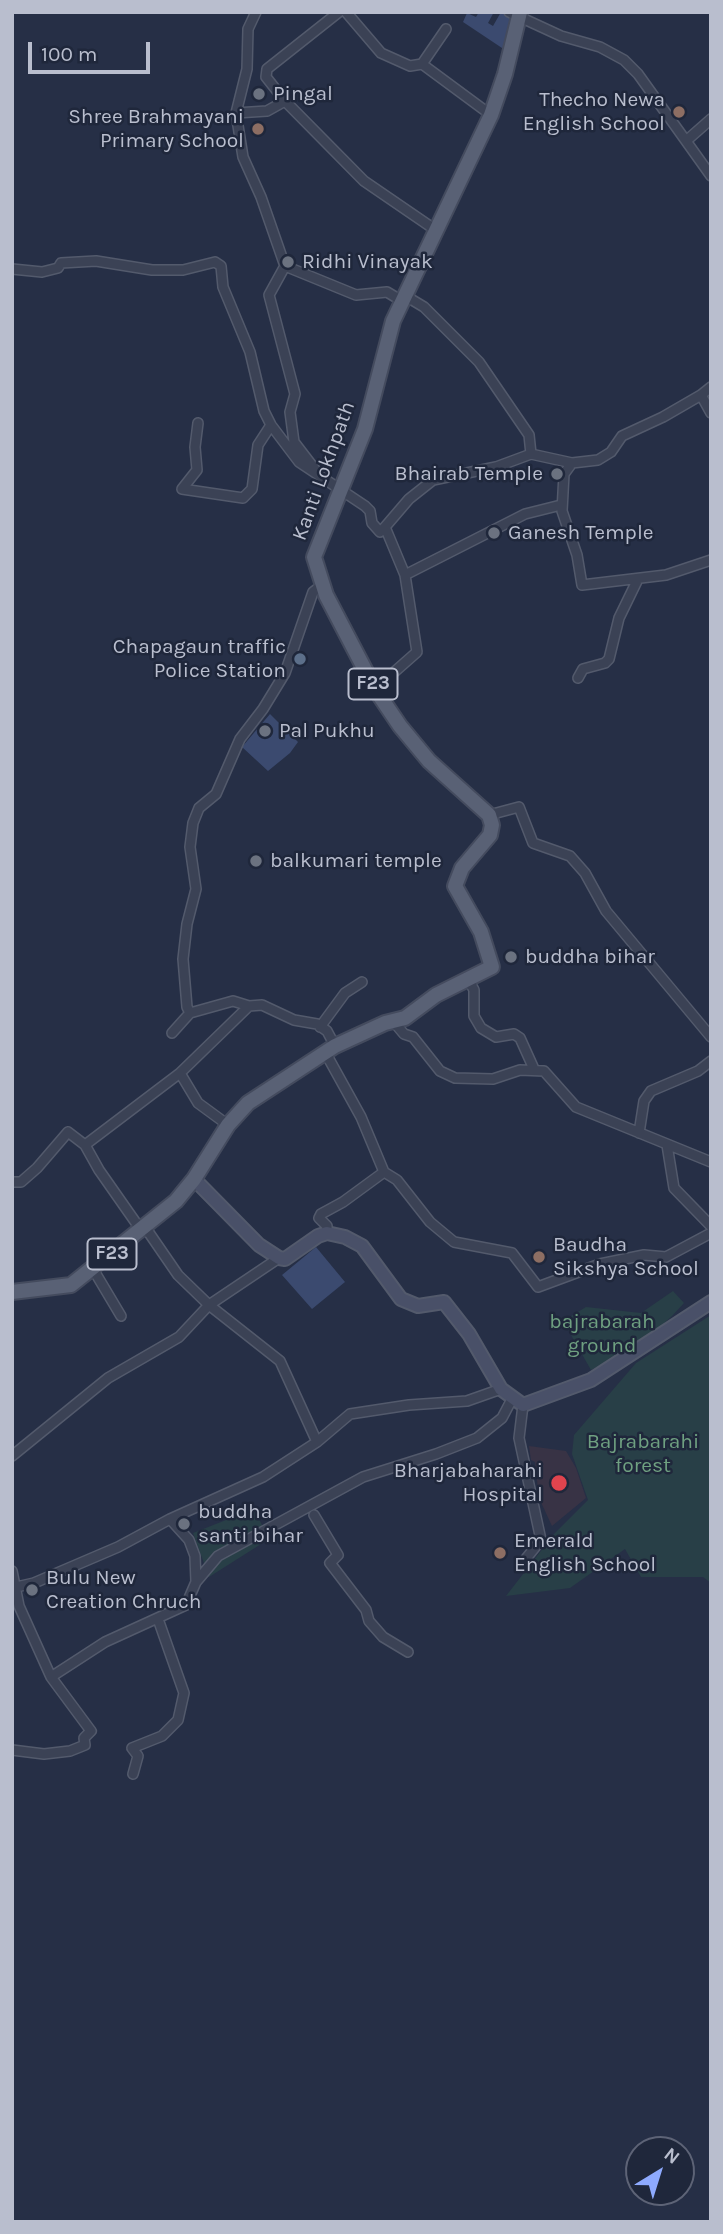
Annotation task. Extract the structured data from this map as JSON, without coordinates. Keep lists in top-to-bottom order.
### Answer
{
  "streets": {
    "main road": ["Kanti Lokhpath", "F23"]
  },
  "crossings": [
    ["Kanti Lokhpath", "F23"]
  ],
  "parks": ["bajrabarah ground", "Bajrabarahi forest"],
  "places": [
    "Pingal",
    "Thecho Newa English School",
    "Shree Brahmayani Primary School",
    "Ridhi Vinayak",
    "Bhairab Temple",
    "Ganesh Temple",
    "Chapagaun traffic Police Station",
    "Pal Pukhu",
    "balkumari temple",
    "buddha bihar",
    "Baudha Sikshya School",
    "Bharjabaharahi Hospital",
    "buddha santi bihar",
    "Emerald English School",
    "Bulu New Creation Chruch"
  ],
  "scale_bar": "100 m",
  "north": "top right"
}
